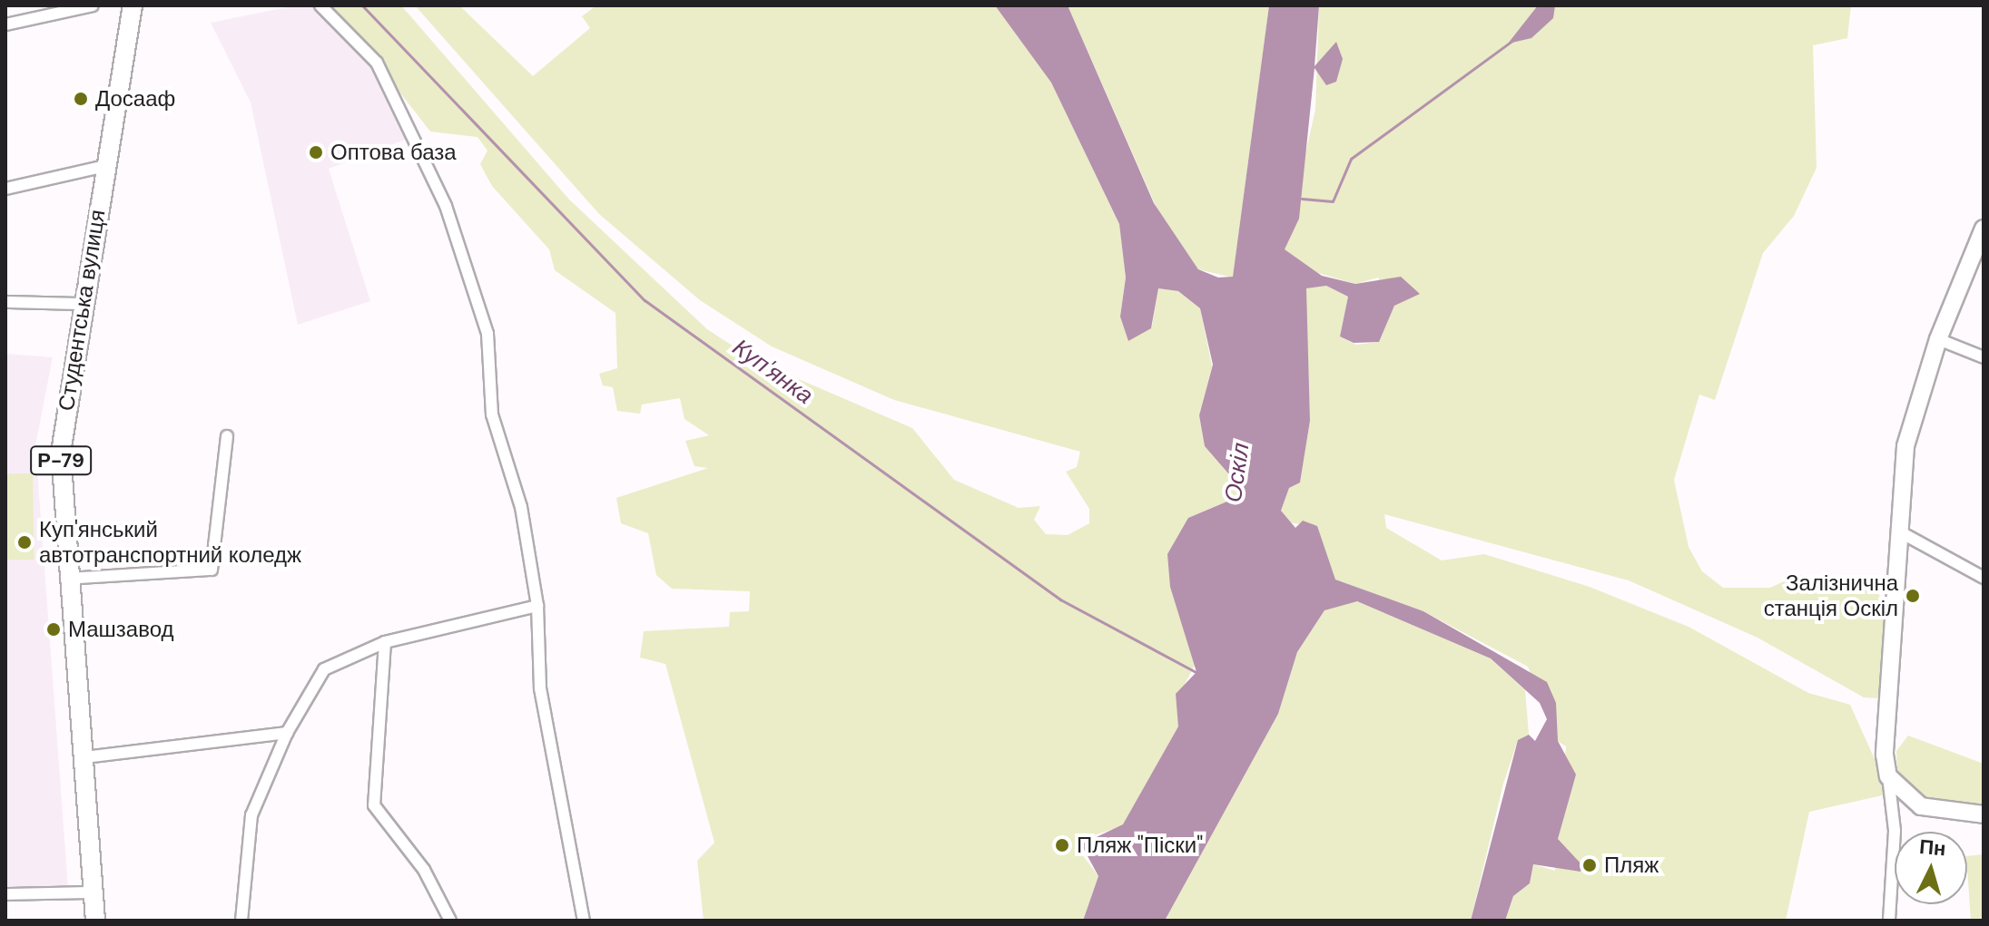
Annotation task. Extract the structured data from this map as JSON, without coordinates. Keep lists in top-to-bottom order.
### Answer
{
  "streets": {
    "main road": ["Студентська вулиця", "Р-79"]
  },
  "water": ["Куп'янка", "Оскіл"],
  "places": [
    "Досааф",
    "Оптова база",
    "Куп'янський автотранспортний коледж",
    "Залізнична станція Оскіл",
    "Машзавод",
    "Пляж \"Піски\"",
    "Пляж"
  ],
  "north": "top"
}
